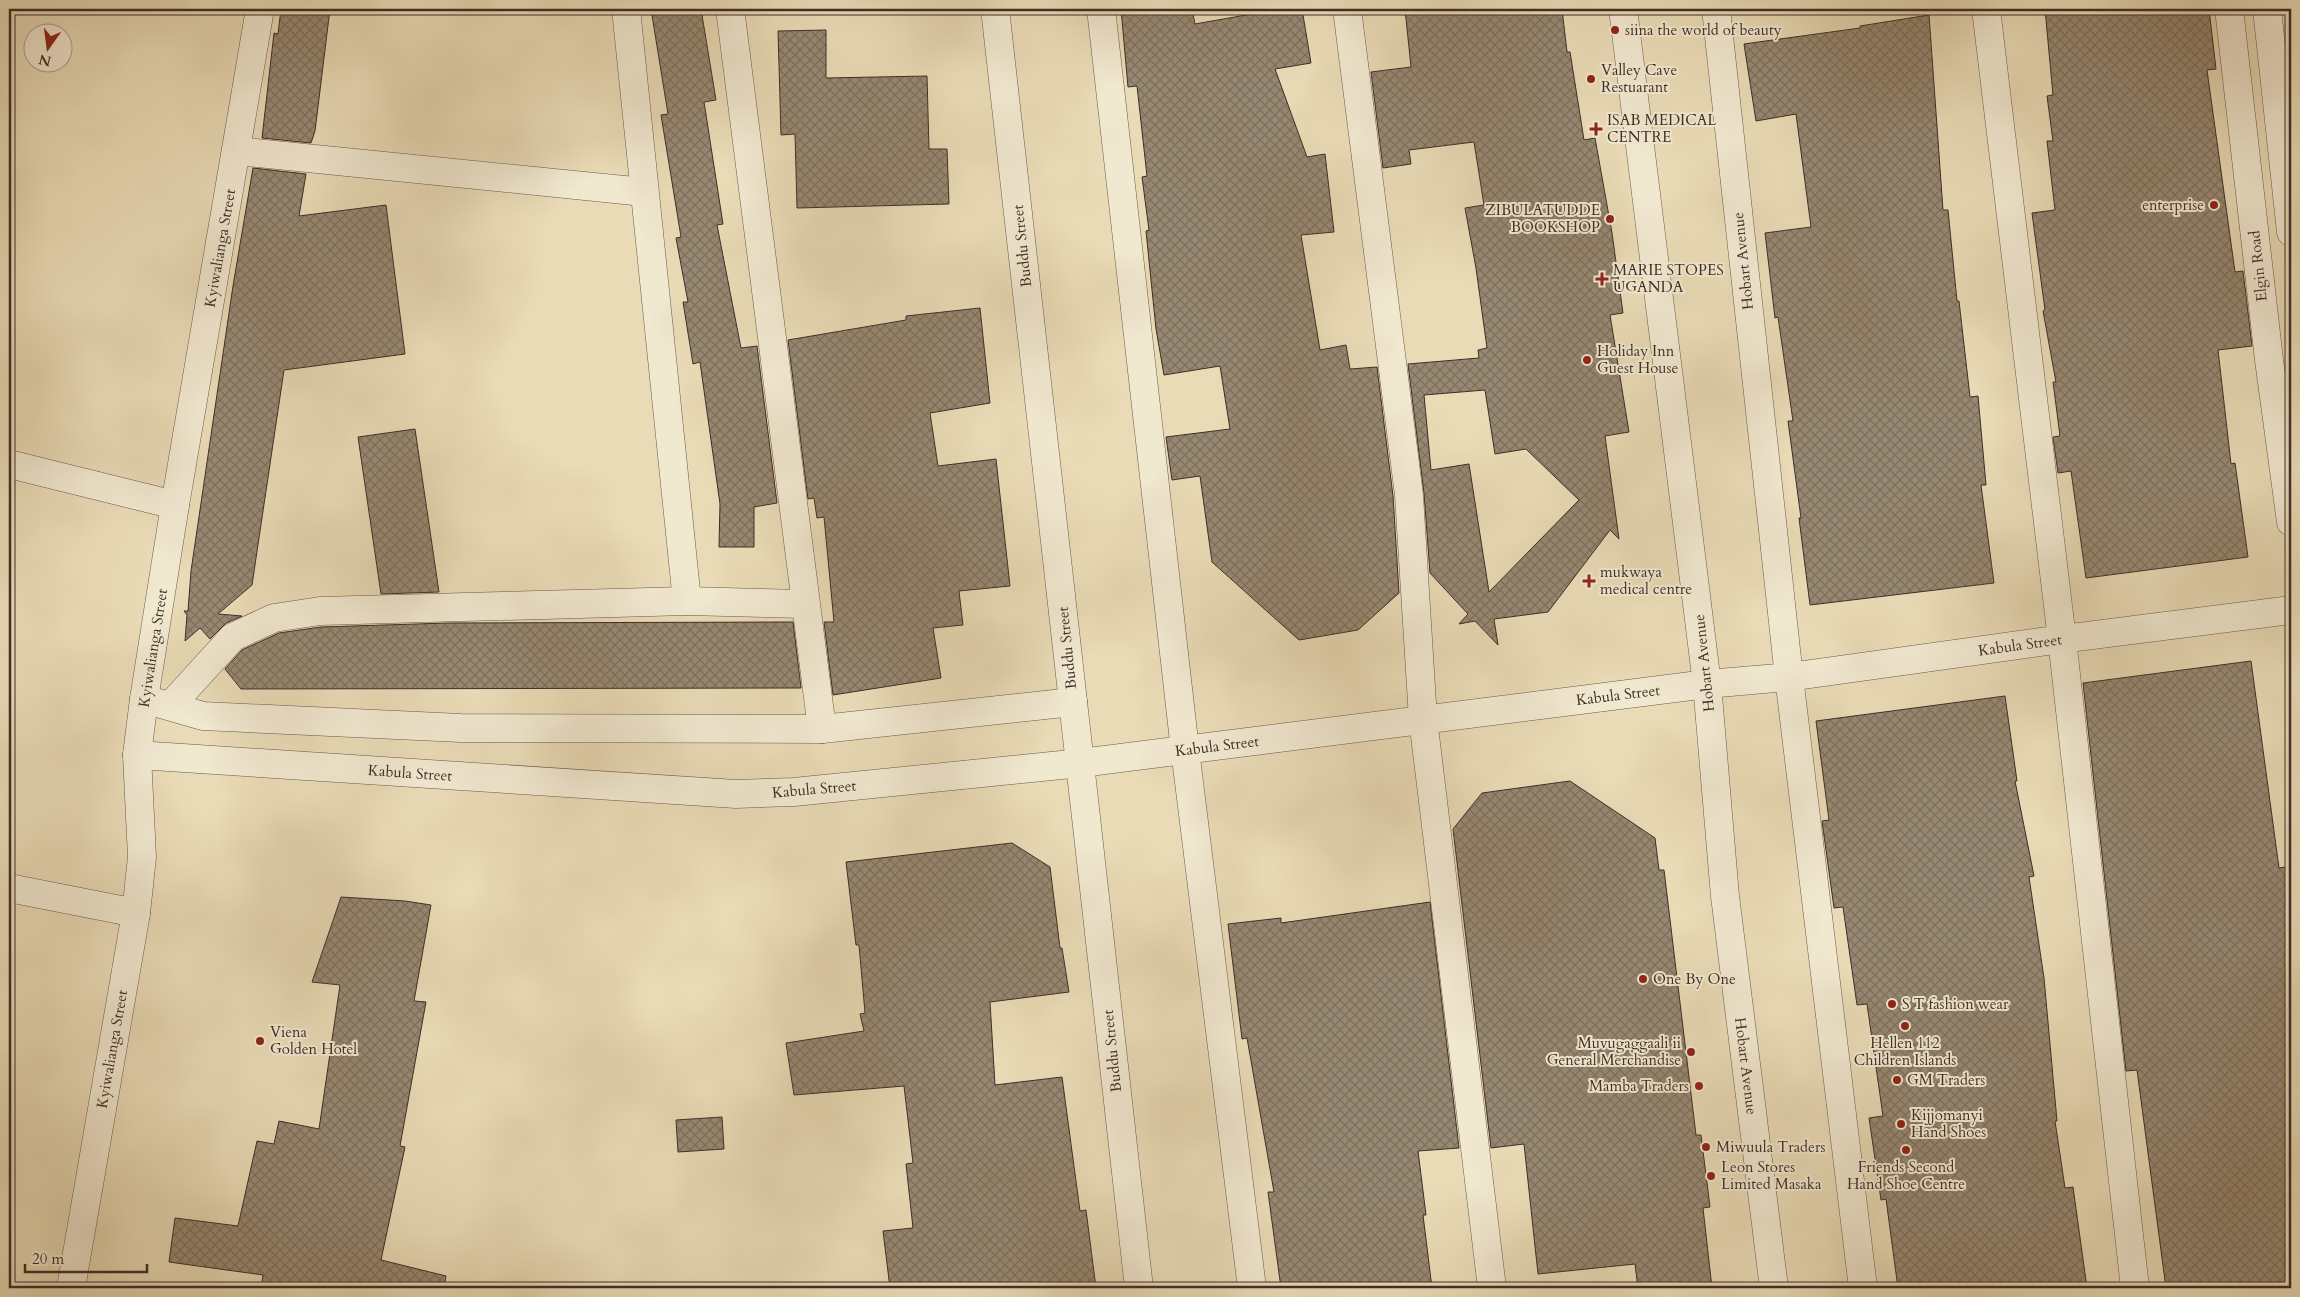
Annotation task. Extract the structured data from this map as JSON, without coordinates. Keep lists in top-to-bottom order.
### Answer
{
  "streets": {
    "street": [
      "Buddu Street",
      "Kyiwalianga Street",
      "Hobart Avenue",
      "Elgin Road",
      "Kabula Street"
    ]
  },
  "crossings": [
    ["Buddu Street", "Kabula Street"],
    ["Kyiwalianga Street", "Kabula Street"],
    ["Hobart Avenue", "Kabula Street"]
  ],
  "places": {
    "other": [
      "siina the world of beauty",
      "Valley Cave Restuarant",
      "enterprise",
      "ZIBULATUDDE BOOKSHOP",
      "Holiday Inn Guest House",
      "One By One",
      "S T fashion wear",
      "Hellen 112 Children Islands",
      "Viena Golden Hotel",
      "Muvugaggaali ii General Merchandise",
      "GM Traders",
      "Mamba Traders",
      "Kijjomanyi Hand Shoes",
      "Miwuula Traders",
      "Friends Second Hand Shoe Centre",
      "Leon Stores Limited Masaka"
    ],
    "health": ["ISAB MEDICAL CENTRE", "MARIE STOPES UGANDA", "mukwaya medical centre"]
  },
  "scale_bar": "20 m",
  "north": "bottom"
}
